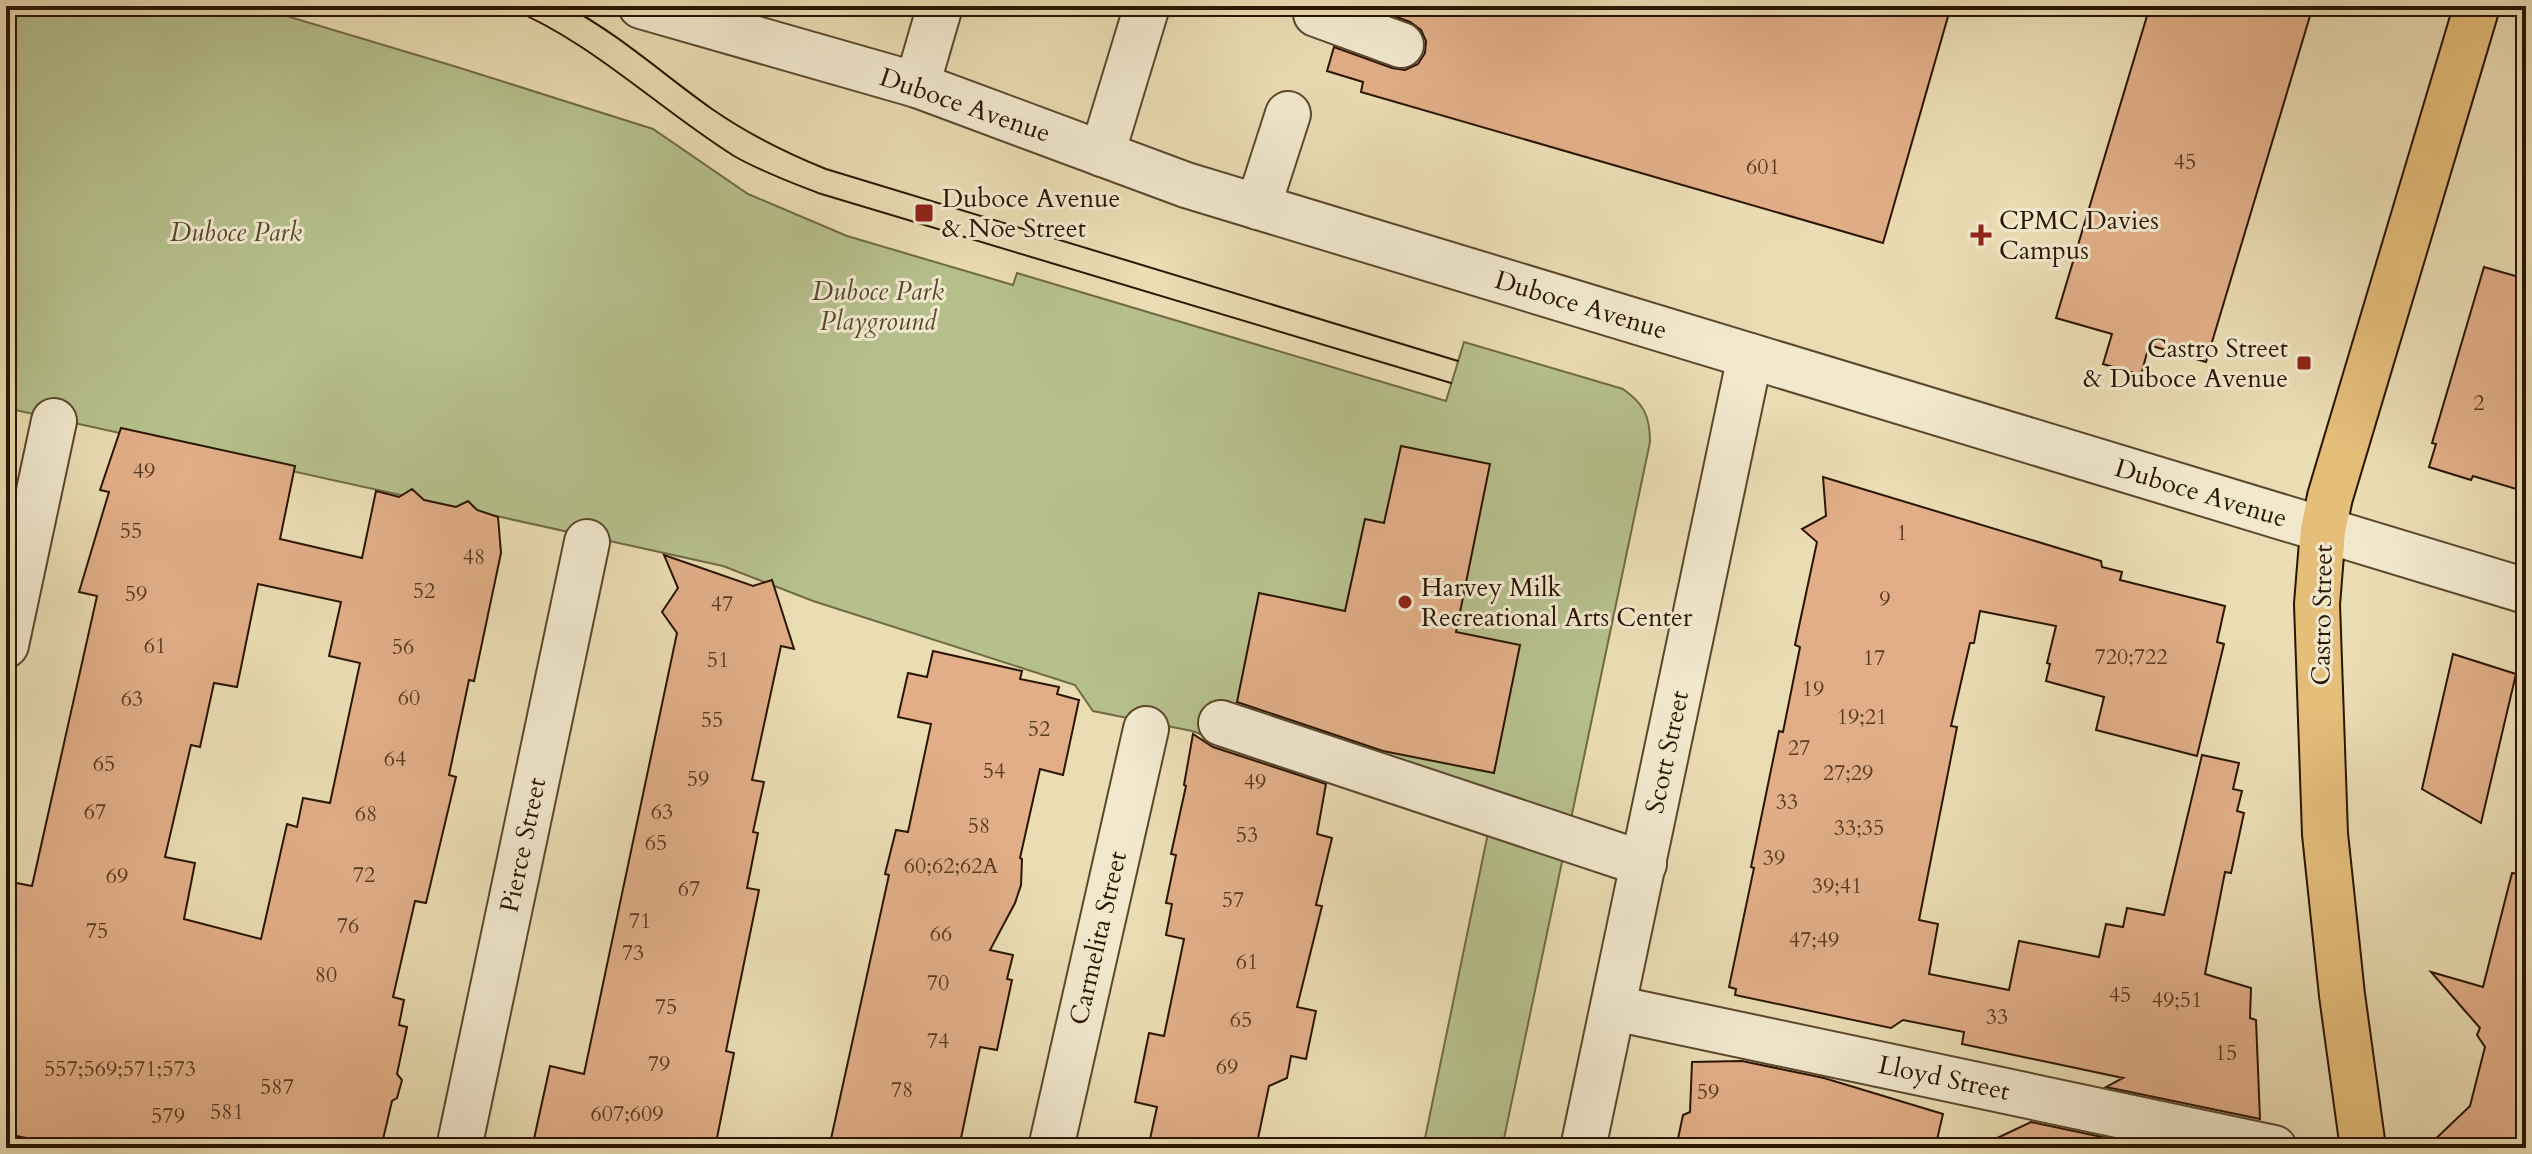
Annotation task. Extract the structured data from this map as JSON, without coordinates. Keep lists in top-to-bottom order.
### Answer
{
  "streets": {
    "main road": ["Castro Street"],
    "street": [
      "Duboce Avenue",
      "Scott Street",
      "Pierce Street",
      "Carmelita Street",
      "Lloyd Street"
    ]
  },
  "crossings": [
    ["Duboce Avenue", "Castro Street"],
    ["Duboce Avenue", "Scott Street"],
    ["Scott Street", "Lloyd Street"]
  ],
  "parks": ["Duboce Park", "Duboce Park Playground"],
  "places": {
    "transit": ["Duboce Avenue & Noe Street", "Castro Street & Duboce Avenue"],
    "health": ["CPMC Davies Campus"],
    "other": ["Harvey Milk Recreational Arts Center"]
  },
  "house_numbers": [
    "45",
    "601",
    "2",
    "49",
    "55",
    "1",
    "48",
    "52",
    "59",
    "9",
    "47",
    "61",
    "56",
    "720;722",
    "17",
    "51",
    "19",
    "60",
    "63",
    "19;21",
    "55",
    "52",
    "27",
    "64",
    "65",
    "54",
    "27;29",
    "59",
    "49",
    "33",
    "67",
    "63",
    "68",
    "58",
    "33;35",
    "53",
    "65",
    "39",
    "60;62;62A",
    "72",
    "69",
    "39;41",
    "67",
    "57",
    "71",
    "76",
    "75",
    "66",
    "47;49",
    "73",
    "61",
    "80",
    "70",
    "45",
    "49;51",
    "75",
    "33",
    "65",
    "74",
    "15",
    "79",
    "69",
    "557;569;571;573",
    "587",
    "78",
    "59",
    "581",
    "607;609",
    "579"
  ]
}
